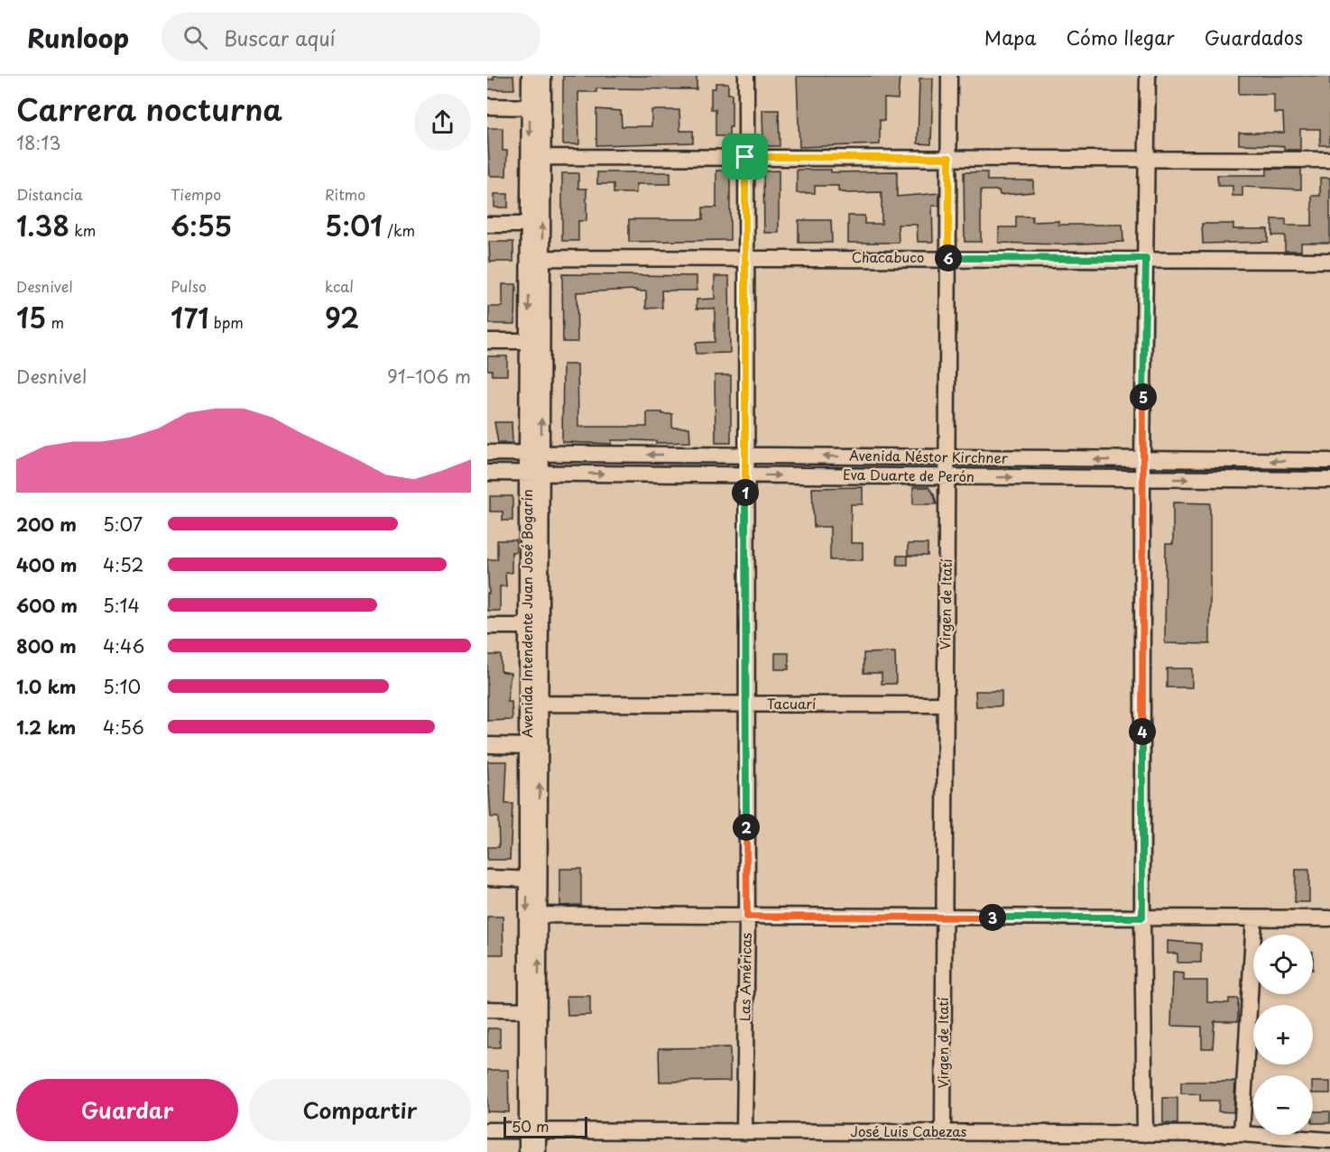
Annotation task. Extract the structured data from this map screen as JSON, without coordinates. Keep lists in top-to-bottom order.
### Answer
{
  "streets": {
    "street": [
      "Chacabuco",
      "Avenida Néstor Kirchner",
      "Eva Duarte de Perón",
      "Virgen de Itatí",
      "Avenida Intendente Juan José Bogarín",
      "Tacuarí",
      "Las Américas",
      "José Luis Cabezas"
    ]
  },
  "crossings": [
    ["Chacabuco", "Virgen de Itatí"],
    ["Chacabuco", "Avenida Intendente Juan José Bogarín"],
    ["Chacabuco", "Las Américas"],
    ["Avenida Néstor Kirchner", "Virgen de Itatí"],
    ["Avenida Néstor Kirchner", "Avenida Intendente Juan José Bogarín"],
    ["Avenida Néstor Kirchner", "Las Américas"],
    ["Eva Duarte de Perón", "Virgen de Itatí"],
    ["Eva Duarte de Perón", "Avenida Intendente Juan José Bogarín"],
    ["Eva Duarte de Perón", "Las Américas"],
    ["Virgen de Itatí", "Tacuarí"],
    ["Virgen de Itatí", "José Luis Cabezas"],
    ["Avenida Intendente Juan José Bogarín", "Tacuarí"],
    ["Avenida Intendente Juan José Bogarín", "José Luis Cabezas"],
    ["Tacuarí", "Las Américas"],
    ["Las Américas", "José Luis Cabezas"]
  ],
  "one_way": ["Avenida Néstor Kirchner", "Eva Duarte de Perón"],
  "scale_bar": "50 m",
  "page": {
    "header": "Runloop",
    "search": "Buscar aquí",
    "nav": ["Mapa", "Cómo llegar", "Guardados"],
    "heading": ["Carrera nocturna", "18:13"],
    "stats": [
      ["Distancia", "1.38 km"],
      ["Tiempo", "6:55"],
      ["Ritmo", "5:01 /km"],
      ["Desnivel", "15 m"],
      ["Pulso", "171 bpm"],
      ["kcal", "92"]
    ],
    "pins": [
      "6",
      "5",
      "1",
      "4",
      "2",
      "3"
    ],
    "chart": ["Desnivel", "91–106 m"],
    "list": [
      {
        "name": "200 m",
        "note": "5:07"
      },
      {
        "name": "400 m",
        "note": "4:52"
      },
      {
        "name": "600 m",
        "note": "5:14"
      },
      {
        "name": "800 m",
        "note": "4:46"
      },
      {
        "name": "1.0 km",
        "note": "5:10"
      },
      {
        "name": "1.2 km",
        "note": "4:56"
      }
    ],
    "map_buttons": ["+", "−"],
    "buttons": ["Guardar", "Compartir"],
    "scale": "50 m"
  }
}
